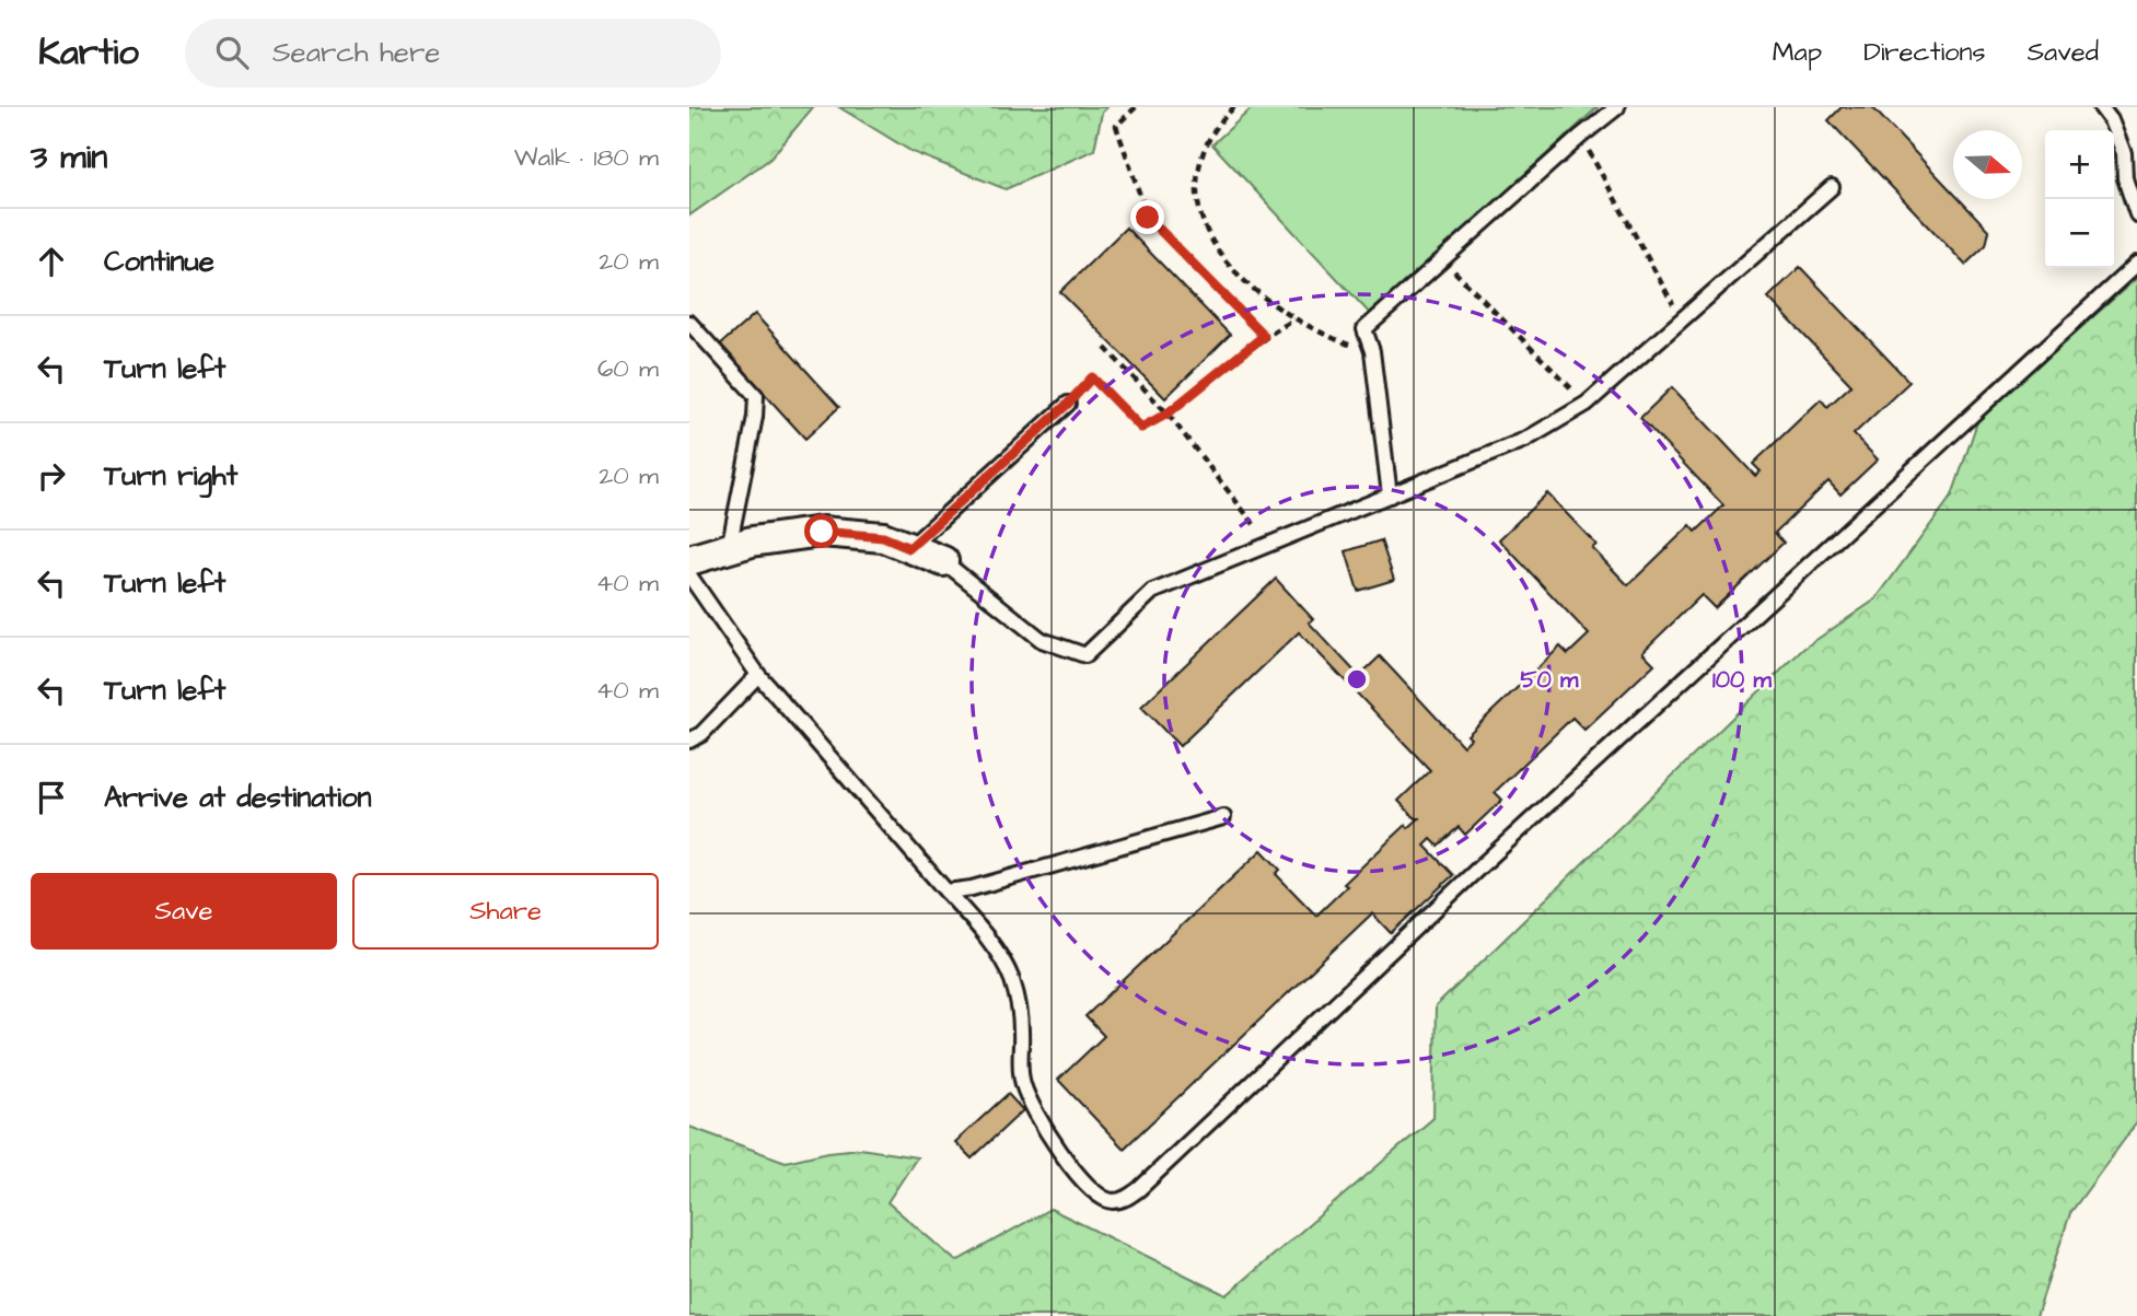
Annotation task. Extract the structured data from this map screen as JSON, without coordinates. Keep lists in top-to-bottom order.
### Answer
{
  "north": "right",
  "page": {
    "header": "Kartio",
    "search": "Search here",
    "nav": ["Map", "Directions", "Saved"],
    "heading": ["3 min", "Walk · 180 m"],
    "map_buttons": ["+", "−"],
    "list": [
      ["Continue", "20 m"],
      ["Turn left", "60 m"],
      ["Turn right", "20 m"],
      ["Turn left", "40 m"],
      ["Turn left", "40 m"],
      "Arrive at destination"
    ],
    "buttons": ["Save", "Share"]
  },
  "rings": ["50 m", "100 m"]
}
